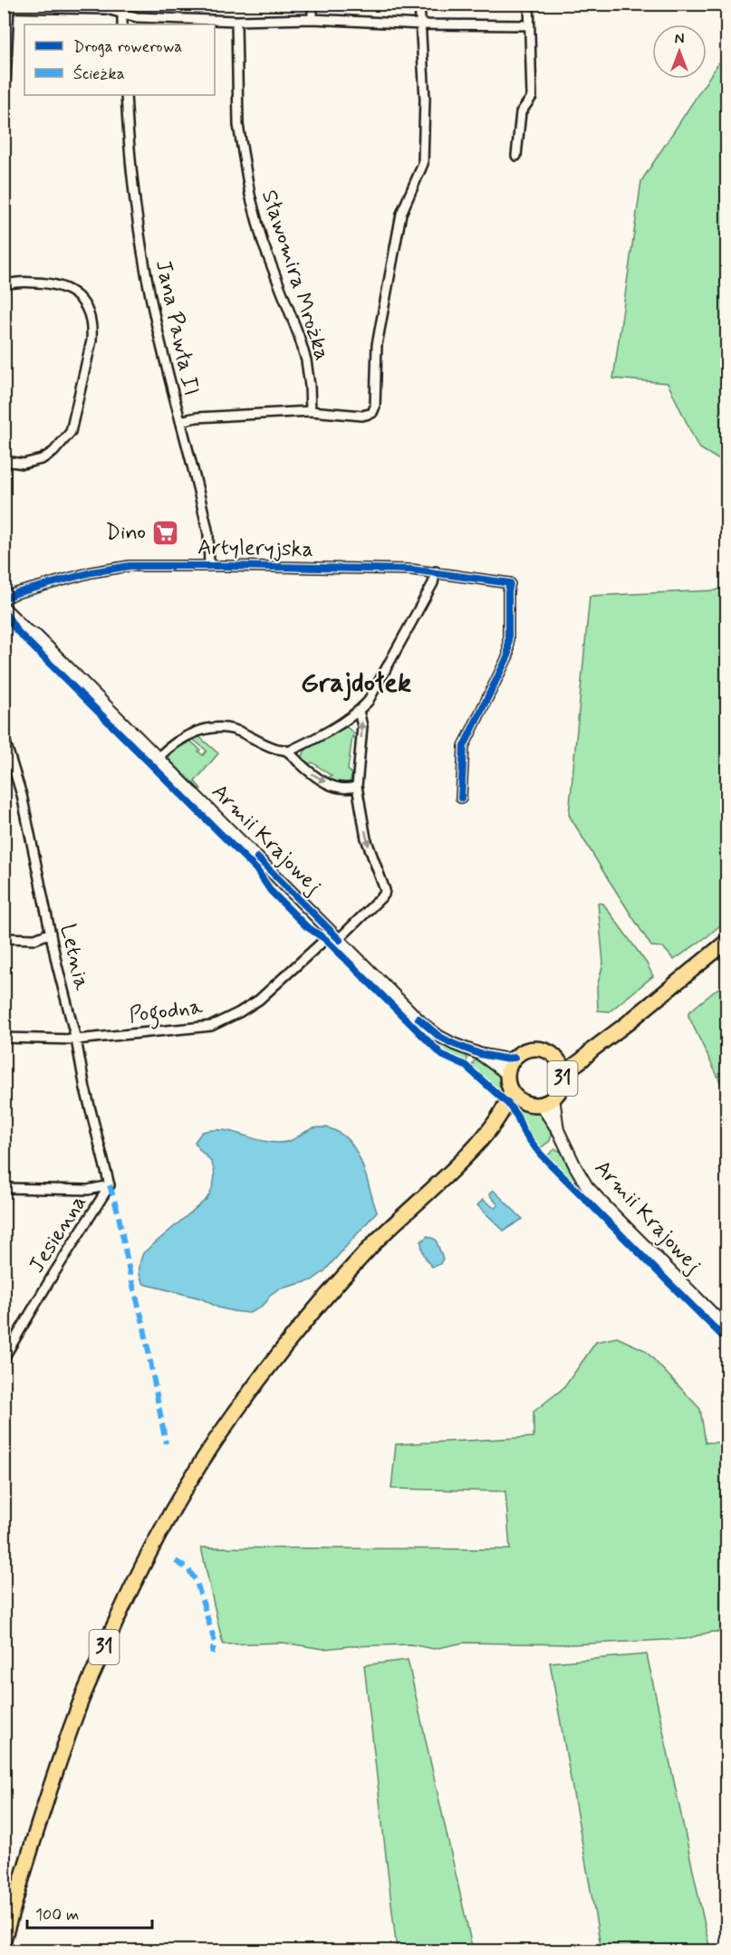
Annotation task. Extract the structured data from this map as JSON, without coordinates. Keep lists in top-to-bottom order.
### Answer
{
  "streets": {
    "main road": ["31"],
    "street": [
      "Sławomira Mrożka",
      "Jana Pawła II",
      "Artyleryjska",
      "Armii Krajowej",
      "Letnia",
      "Pogodna",
      "Jesienna"
    ]
  },
  "crossings": [
    ["Jana Pawła II", "Artyleryjska"],
    ["Artyleryjska", "Armii Krajowej"],
    ["Armii Krajowej", "Pogodna"],
    ["Armii Krajowej", "31"],
    ["Letnia", "Pogodna"],
    ["Letnia", "Jesienna"]
  ],
  "districts": ["Grajdołek"],
  "places": {
    "supermarket": ["Dino"]
  },
  "legend": ["Droga rowerowa", "Ścieżka"],
  "scale_bar": "100 m",
  "north": "top"
}
